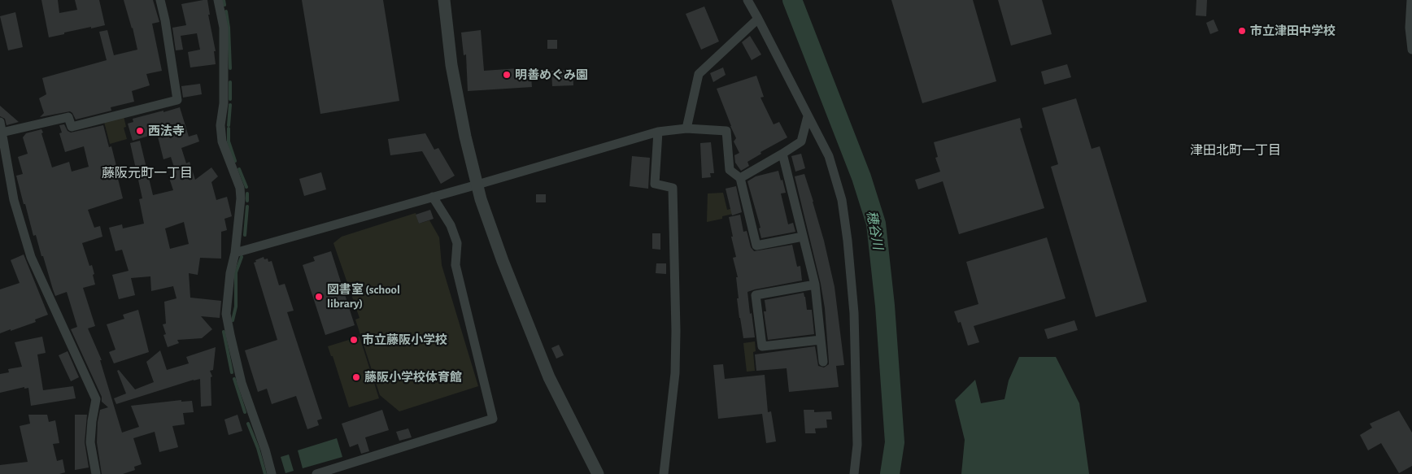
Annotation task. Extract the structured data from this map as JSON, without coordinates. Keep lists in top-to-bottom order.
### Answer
{
  "districts": ["津田北町一丁目", "藤阪元町一丁目"],
  "water": ["穂谷川"],
  "places": [
    "市立津田中学校",
    "明善めぐみ園",
    "西法寺",
    "図書室 (school library)",
    "市立藤阪小学校",
    "藤阪小学校体育館"
  ]
}
